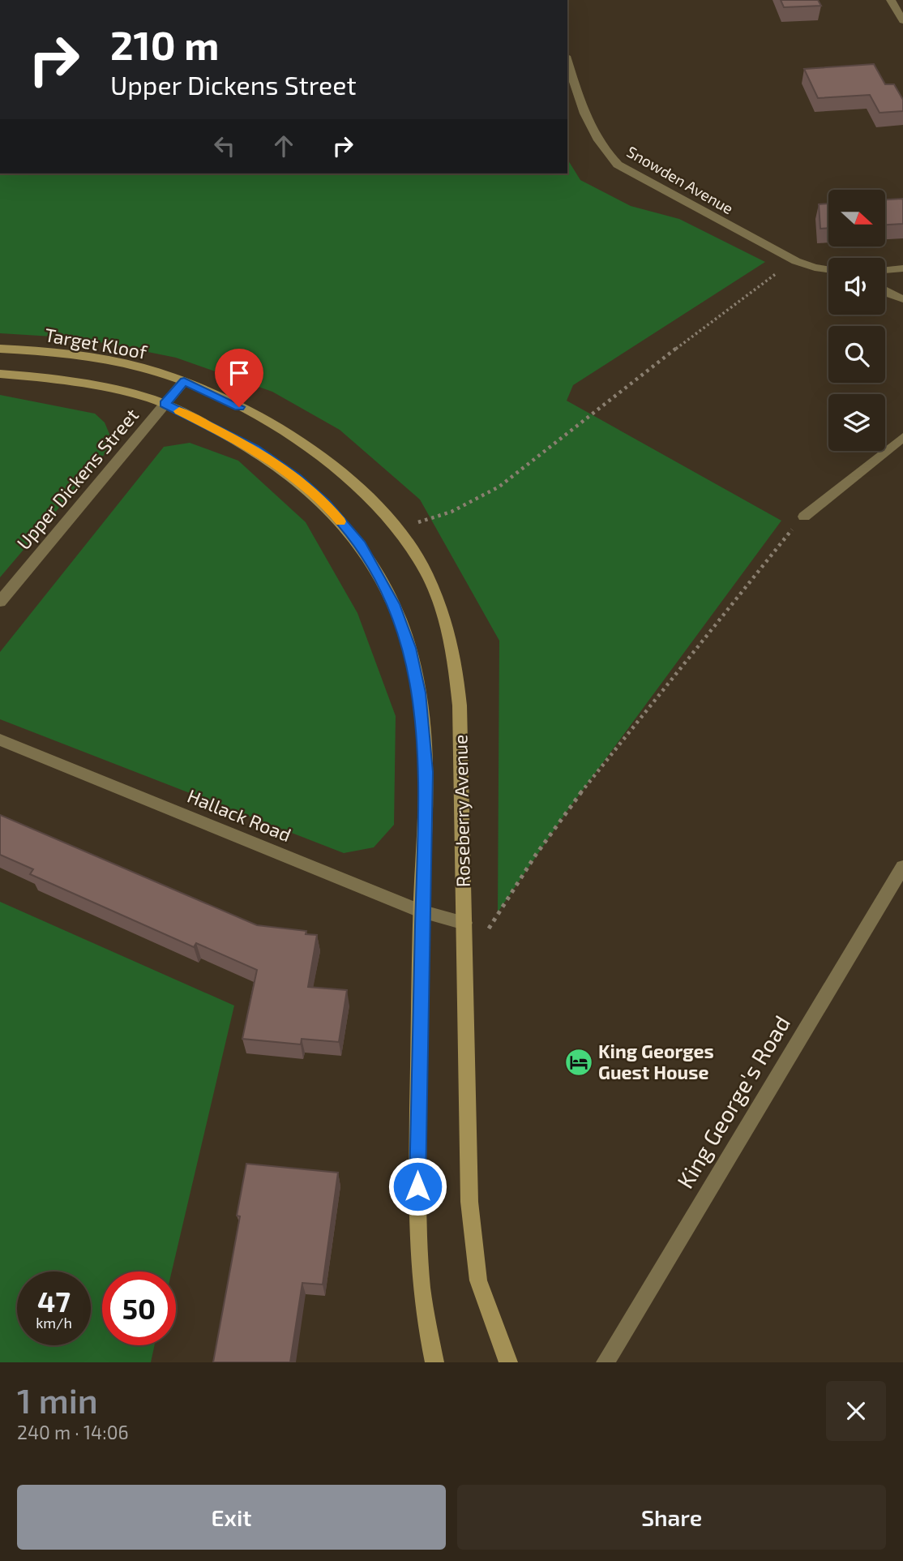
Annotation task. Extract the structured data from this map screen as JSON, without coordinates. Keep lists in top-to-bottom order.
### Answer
{
  "streets": {
    "main road": ["Target Kloof", "Roseberry Avenue"],
    "street": [
      "Snowden Avenue",
      "Upper Dickens Street",
      "Hallack Road",
      "King George's Road"
    ]
  },
  "crossings": [
    ["Target Kloof", "Upper Dickens Street"],
    ["Target Kloof", "Roseberry Avenue"],
    ["Upper Dickens Street", "Roseberry Avenue"],
    ["Roseberry Avenue", "Hallack Road"]
  ],
  "places": {
    "hotel": ["King Georges Guest House"]
  },
  "north": "right",
  "page": {
    "turn": ["210 m", "Upper Dickens Street"],
    "speed": "47 km/h",
    "limit": "50",
    "heading": ["1 min", "240 m · 14:06"],
    "buttons": ["Exit", "Share"]
  }
}
